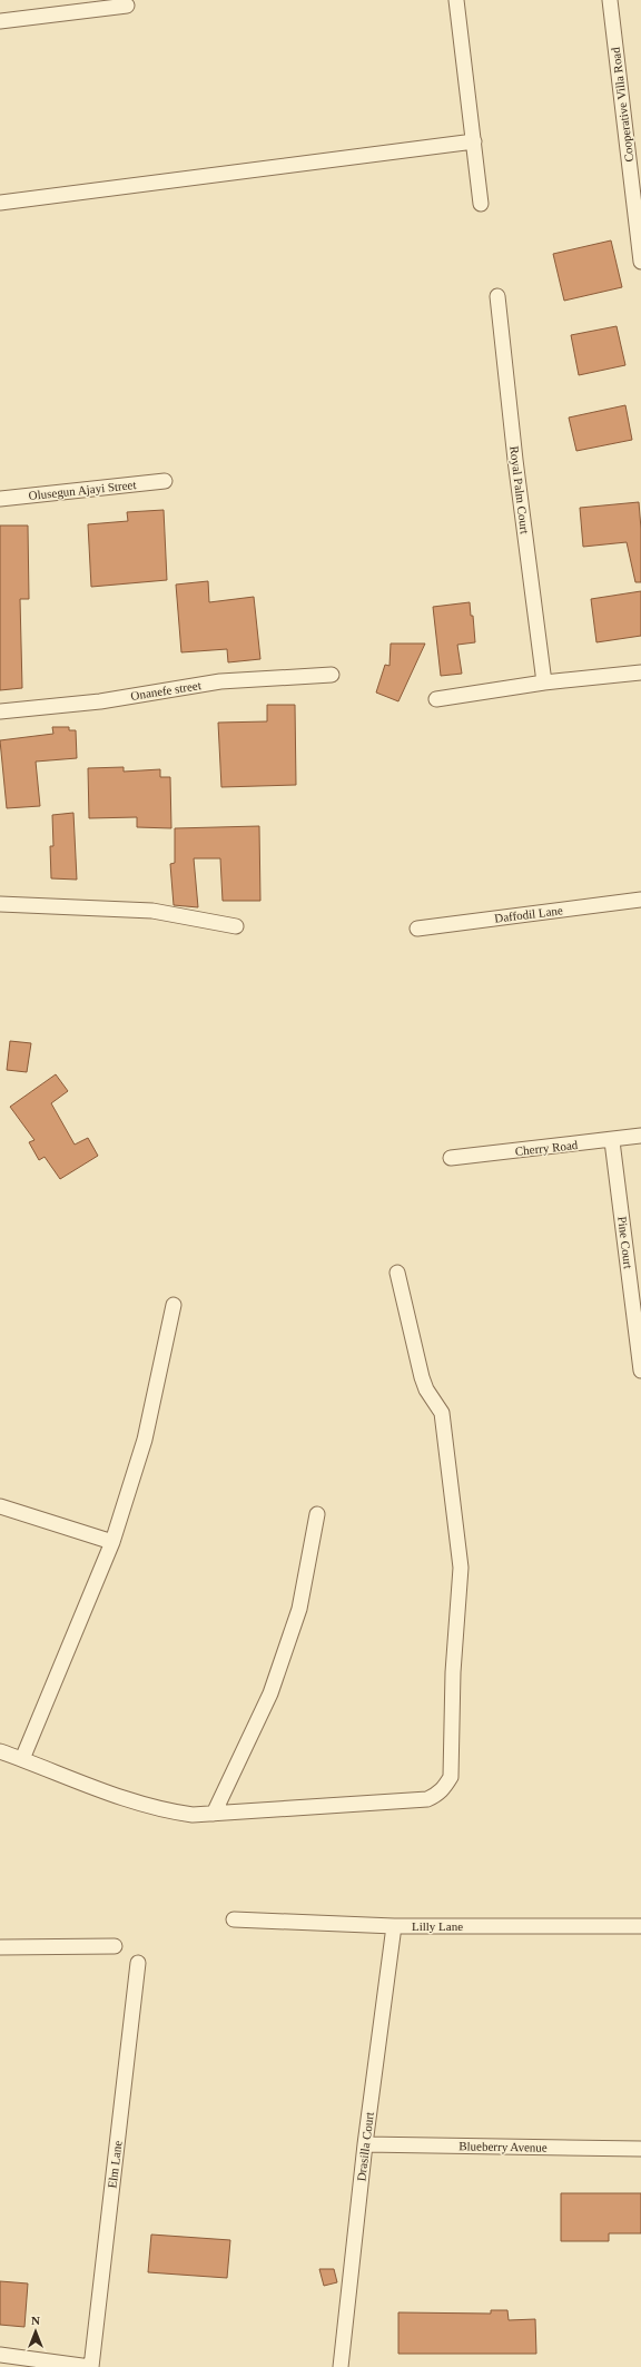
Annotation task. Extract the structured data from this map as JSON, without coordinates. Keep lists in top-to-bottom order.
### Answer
{
  "streets": {
    "street": [
      "Cooperative Villa Road",
      "Olusegun Ajayi Street",
      "Royal Palm Court",
      "Onanefe street",
      "Daffodil Lane",
      "Cherry Road",
      "Pine Court",
      "Lilly Lane",
      "Drasilla Court",
      "Blueberry Avenue",
      "Elm Lane"
    ]
  },
  "crossings": [
    ["Cherry Road", "Pine Court"],
    ["Lilly Lane", "Drasilla Court"],
    ["Drasilla Court", "Blueberry Avenue"]
  ],
  "north": "top"
}
